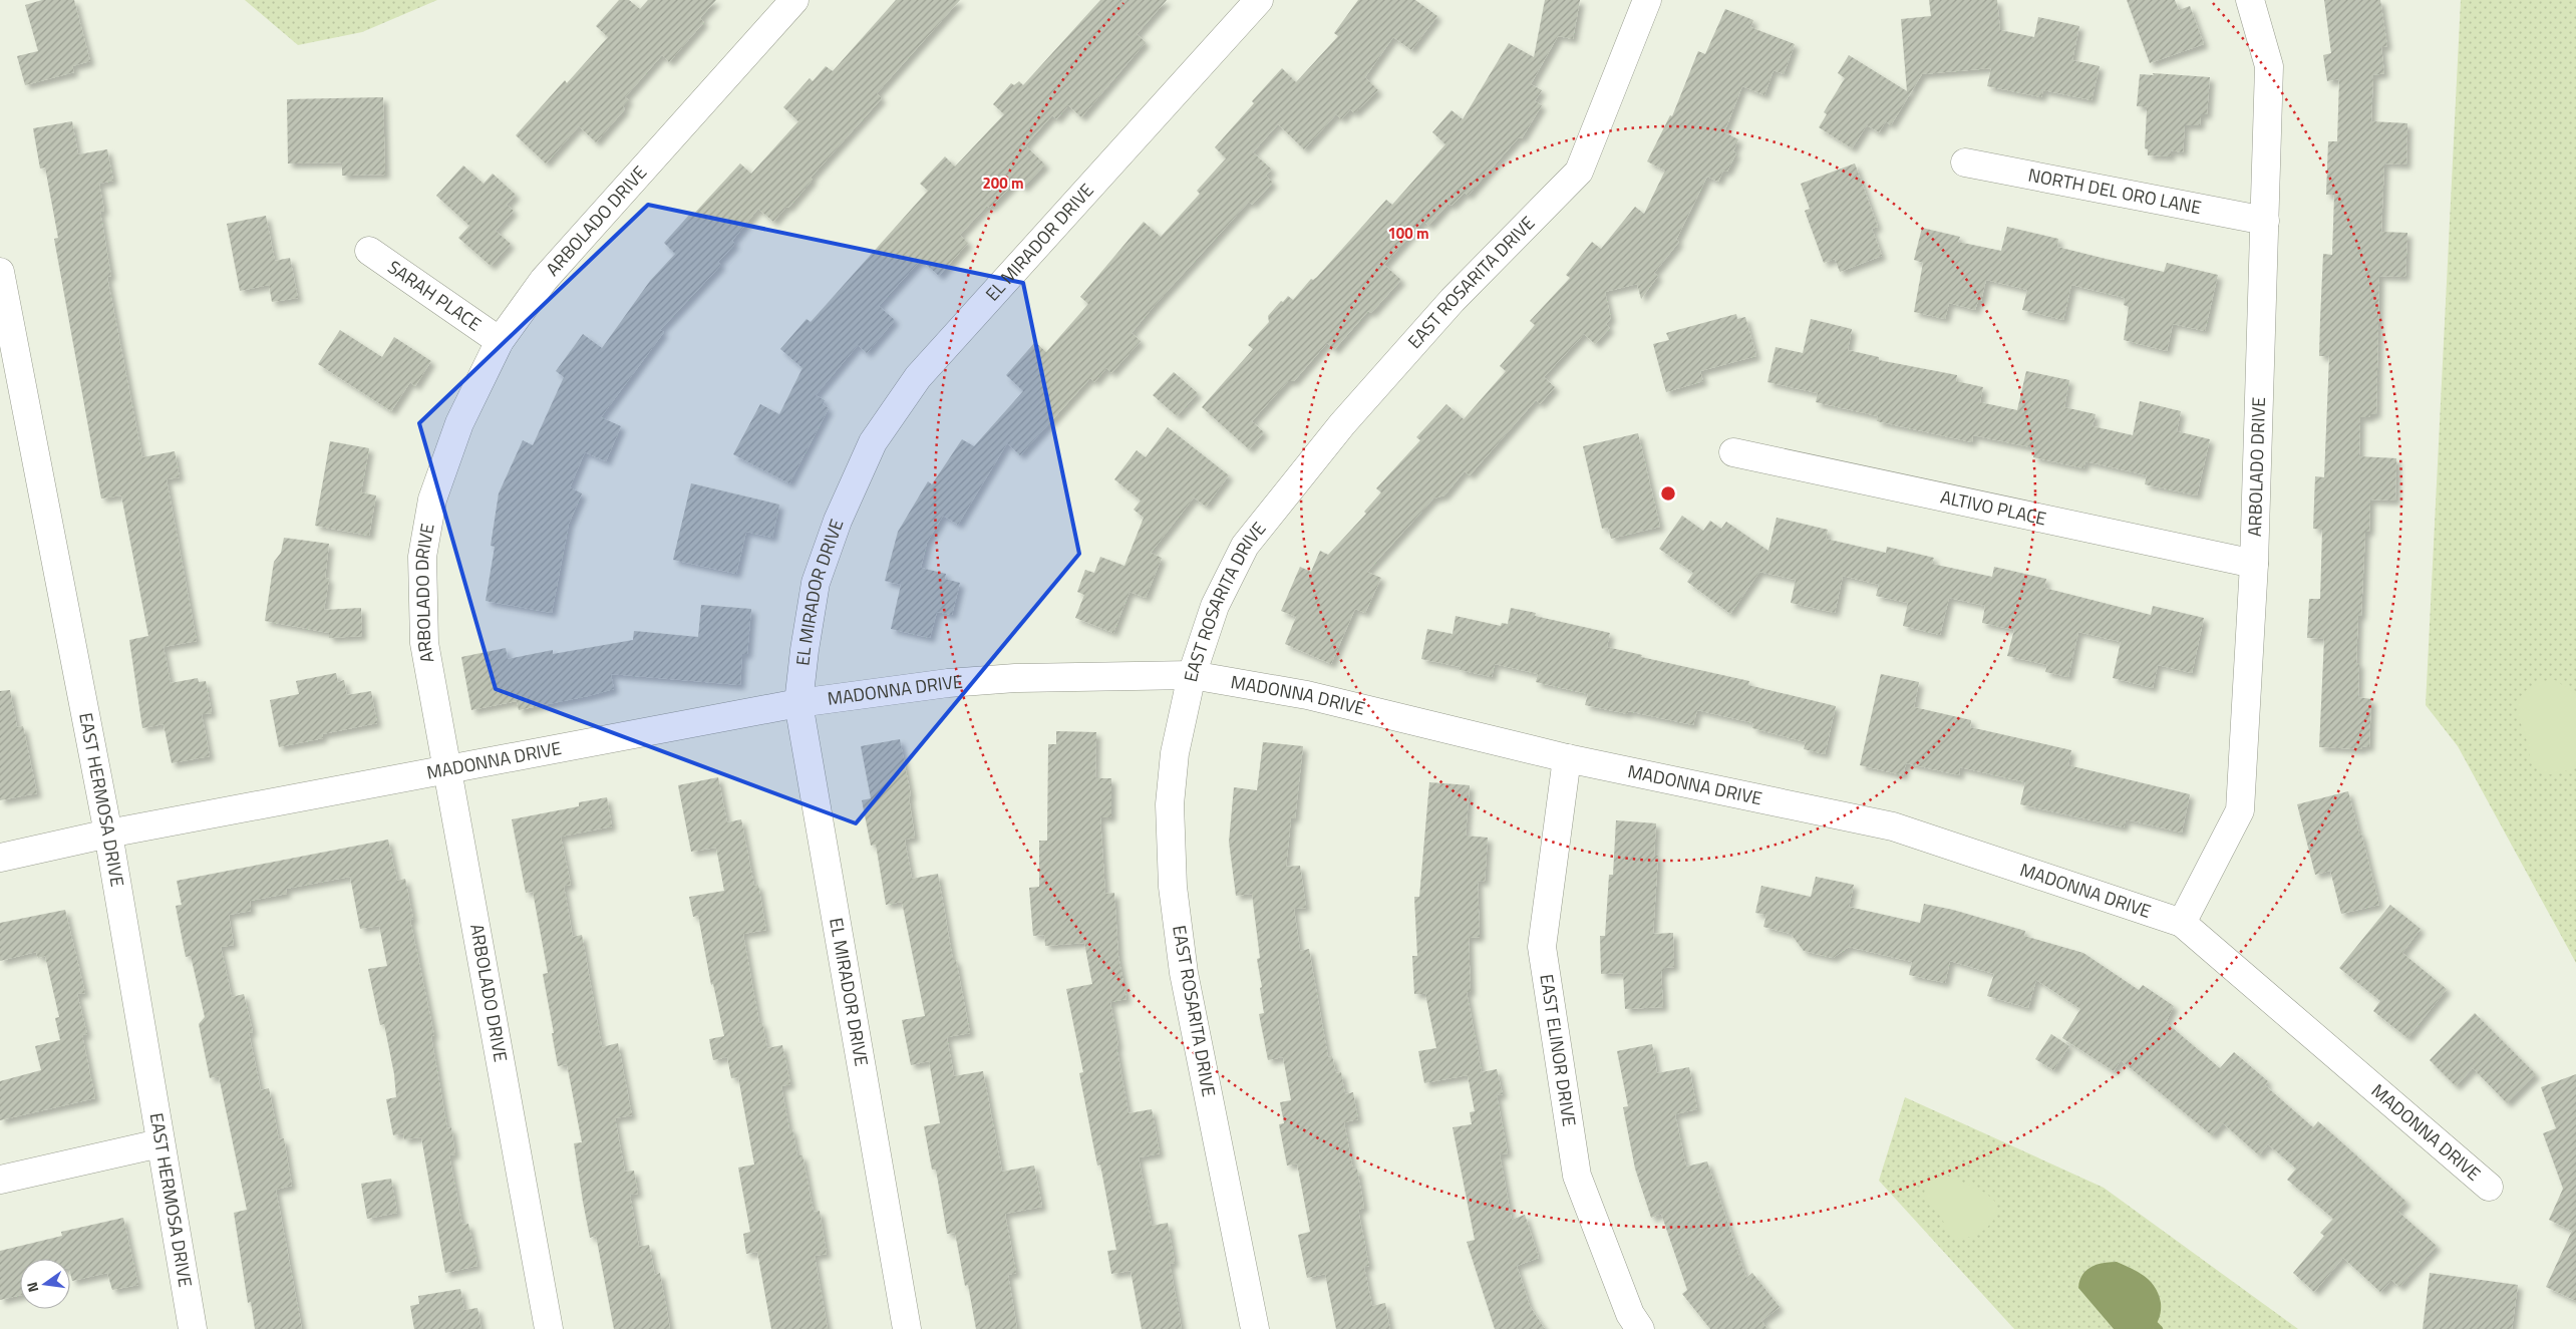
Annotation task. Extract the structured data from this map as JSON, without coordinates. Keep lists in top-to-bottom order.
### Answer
{
  "streets": {
    "street": [
      "NORTH DEL ORO LANE",
      "ARBOLADO DRIVE",
      "EL MIRADOR DRIVE",
      "EAST ROSARITA DRIVE",
      "SARAH PLACE",
      "ALTIVO PLACE",
      "MADONNA DRIVE",
      "EAST HERMOSA DRIVE",
      "EAST ELINOR DRIVE"
    ]
  },
  "crossings": [
    ["NORTH DEL ORO LANE", "ARBOLADO DRIVE"],
    ["ARBOLADO DRIVE", "SARAH PLACE"],
    ["ARBOLADO DRIVE", "ALTIVO PLACE"],
    ["ARBOLADO DRIVE", "MADONNA DRIVE"],
    ["EL MIRADOR DRIVE", "MADONNA DRIVE"],
    ["EAST ROSARITA DRIVE", "MADONNA DRIVE"],
    ["MADONNA DRIVE", "EAST HERMOSA DRIVE"],
    ["MADONNA DRIVE", "EAST ELINOR DRIVE"]
  ],
  "north": "left",
  "rings": ["200 m", "100 m"]
}
